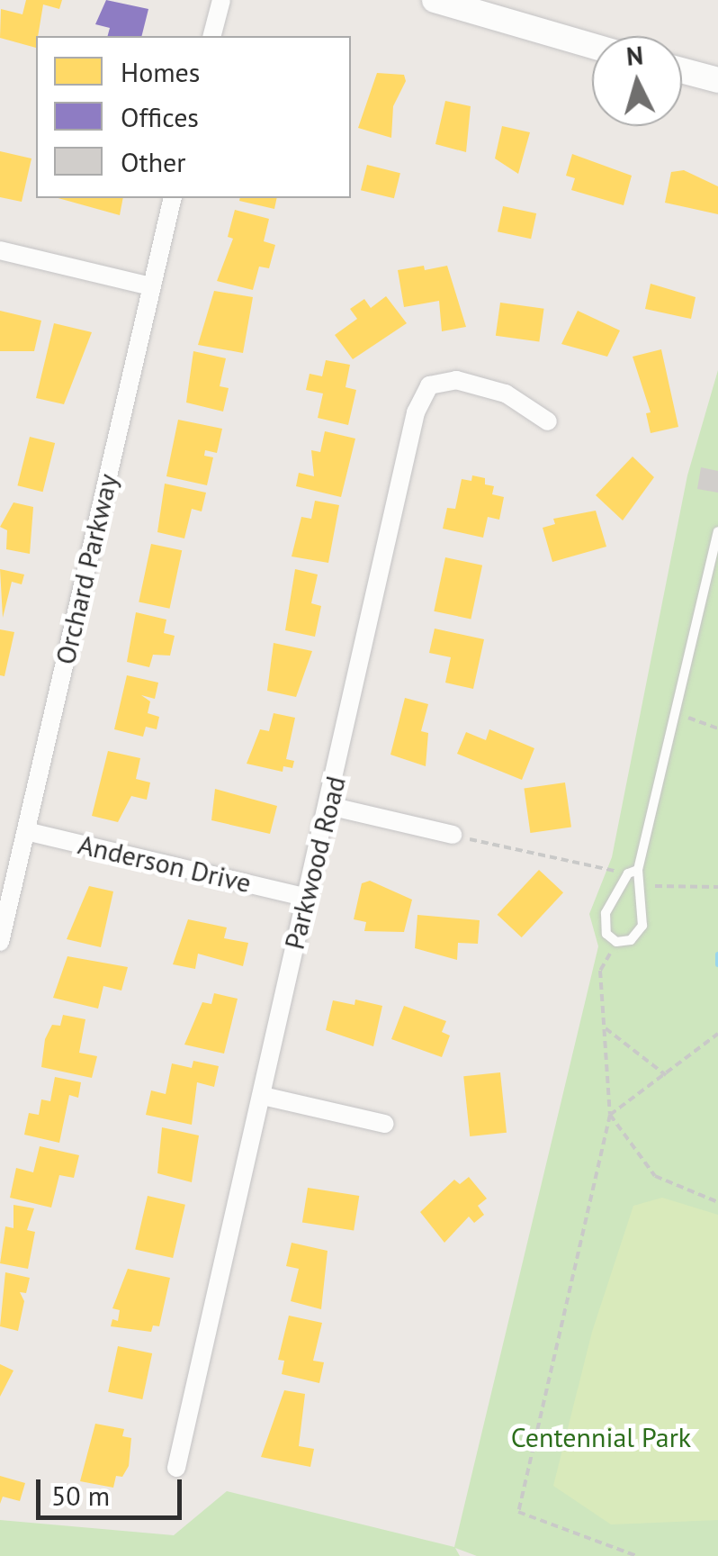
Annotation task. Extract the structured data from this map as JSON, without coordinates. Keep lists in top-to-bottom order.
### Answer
{
  "streets": {
    "street": ["Orchard Parkway", "Parkwood Road", "Anderson Drive"]
  },
  "crossings": [
    ["Orchard Parkway", "Anderson Drive"],
    ["Parkwood Road", "Anderson Drive"]
  ],
  "parks": ["Centennial Park"],
  "legend": ["Homes", "Offices", "Other"],
  "scale_bar": "50 m",
  "north": "top"
}
